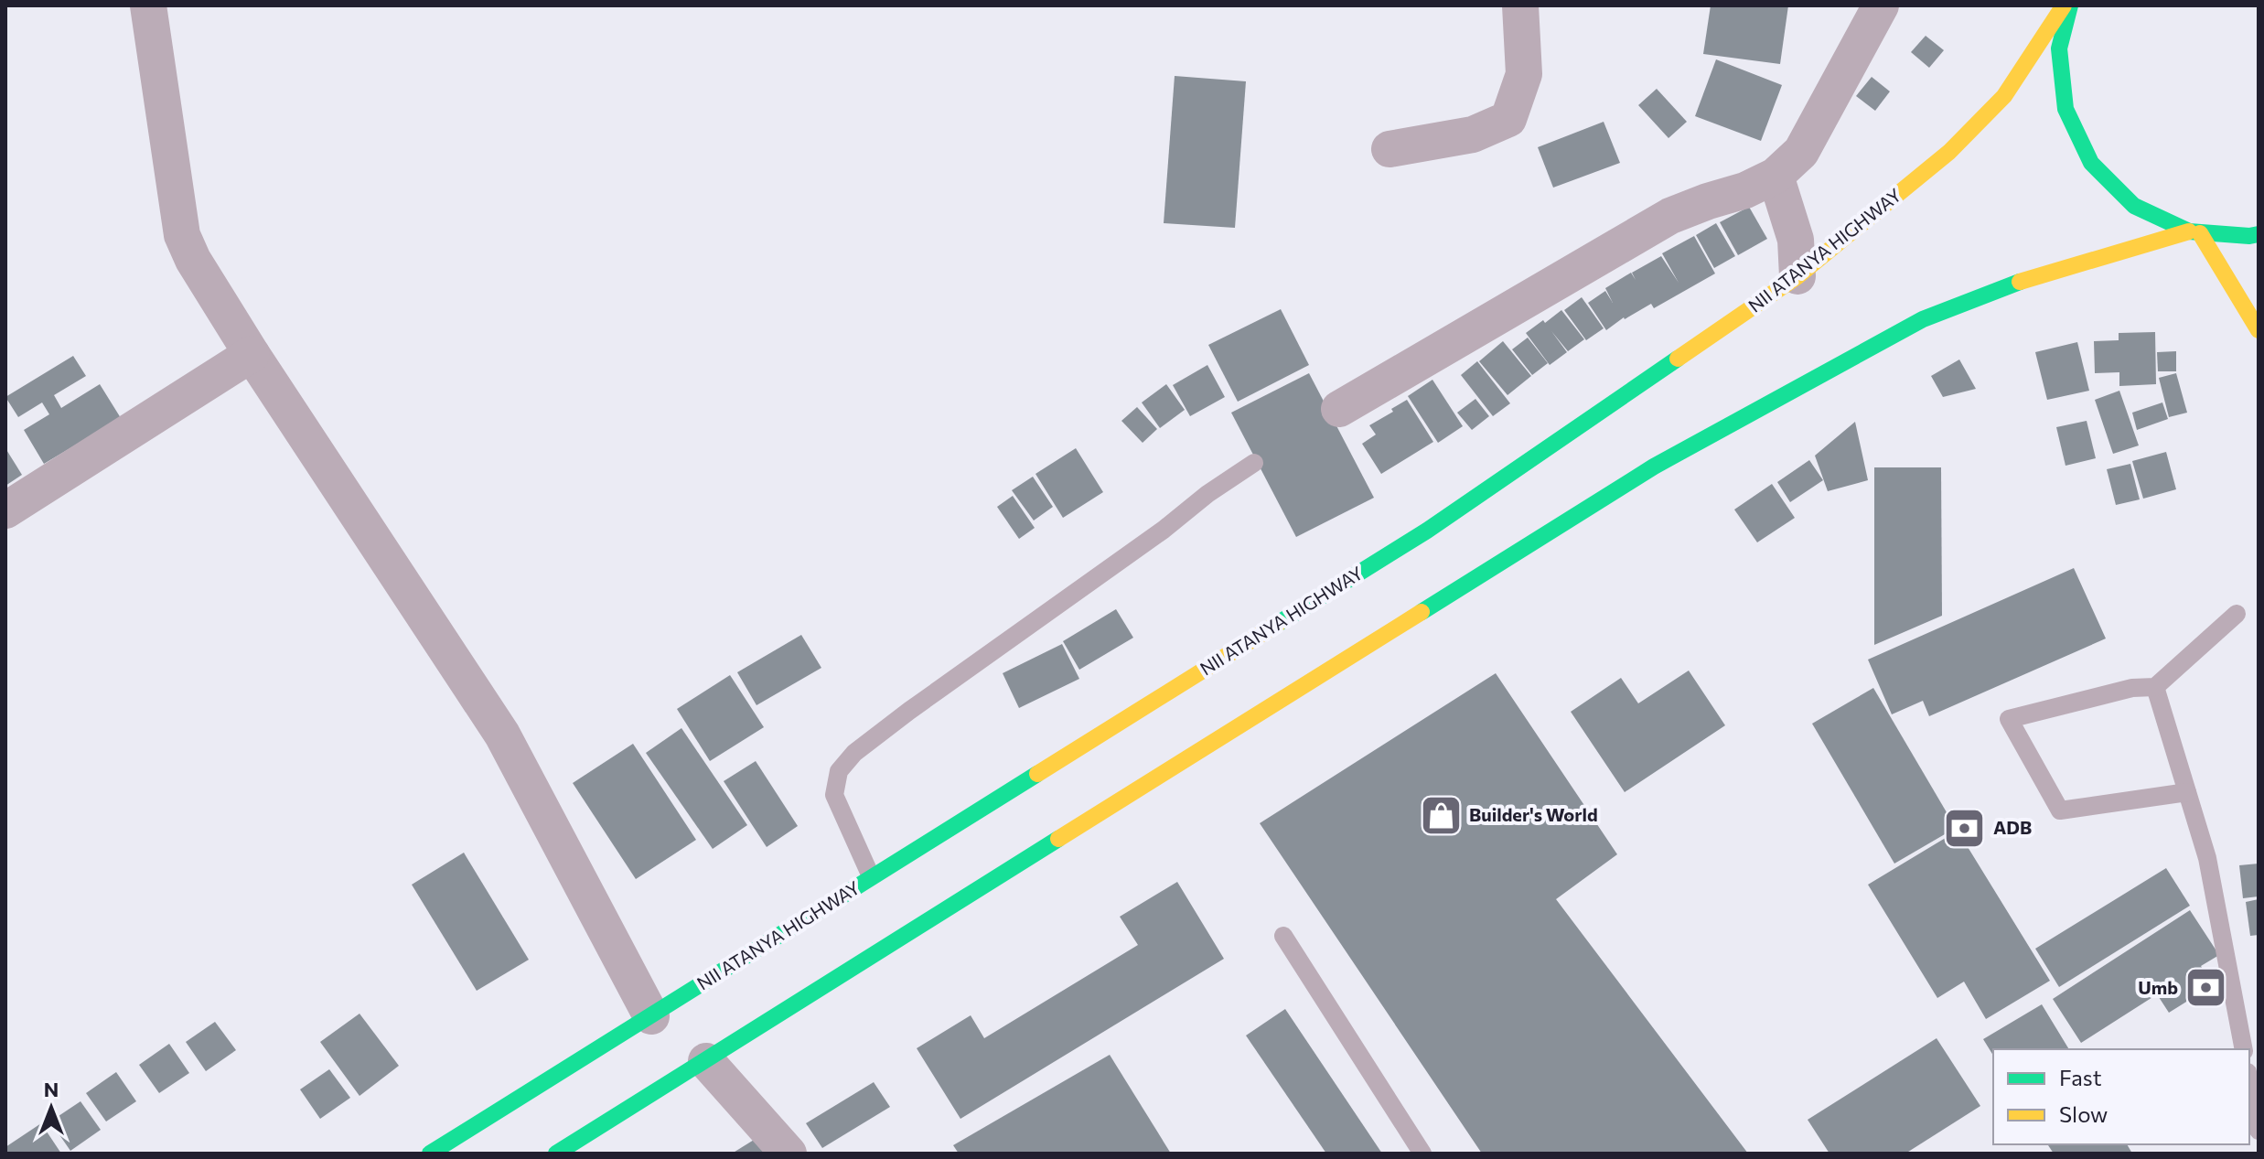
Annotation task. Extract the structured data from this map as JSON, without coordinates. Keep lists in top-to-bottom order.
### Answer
{
  "streets": {
    "main road": ["NII ATANYA HIGHWAY"]
  },
  "places": {
    "shop": ["Builder's World"],
    "bank": ["ADB", "Umb"]
  },
  "legend": ["Fast", "Slow"],
  "north": "top"
}
